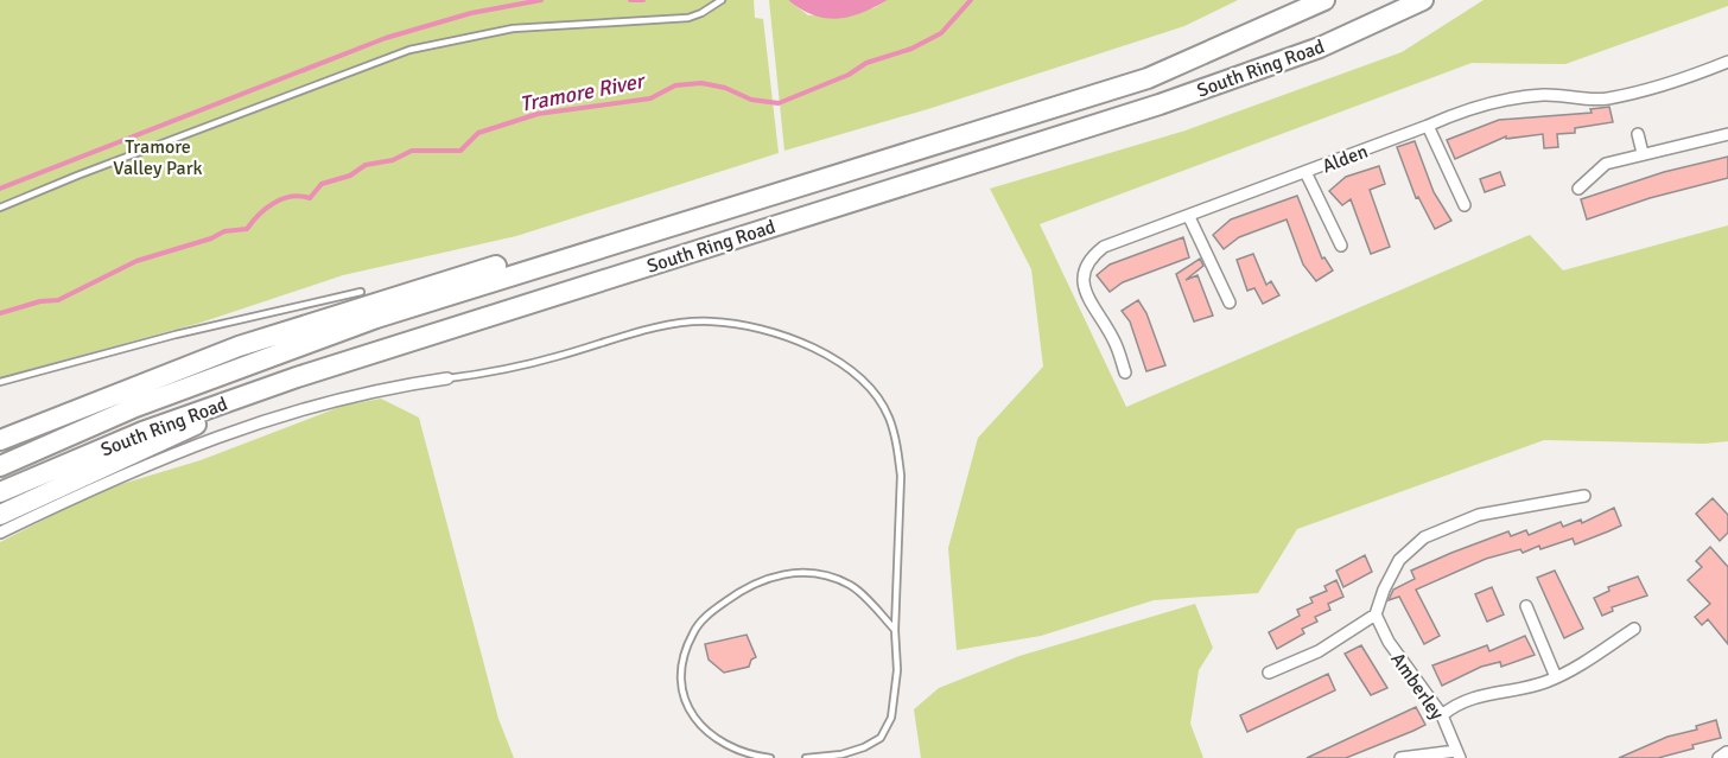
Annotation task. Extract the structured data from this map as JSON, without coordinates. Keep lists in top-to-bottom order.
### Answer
{
  "streets": {
    "highway": ["South Ring Road"],
    "street": ["Alden", "Amberley"]
  },
  "water": ["Tramore River"],
  "parks": ["Tramore Valley Park"]
}
